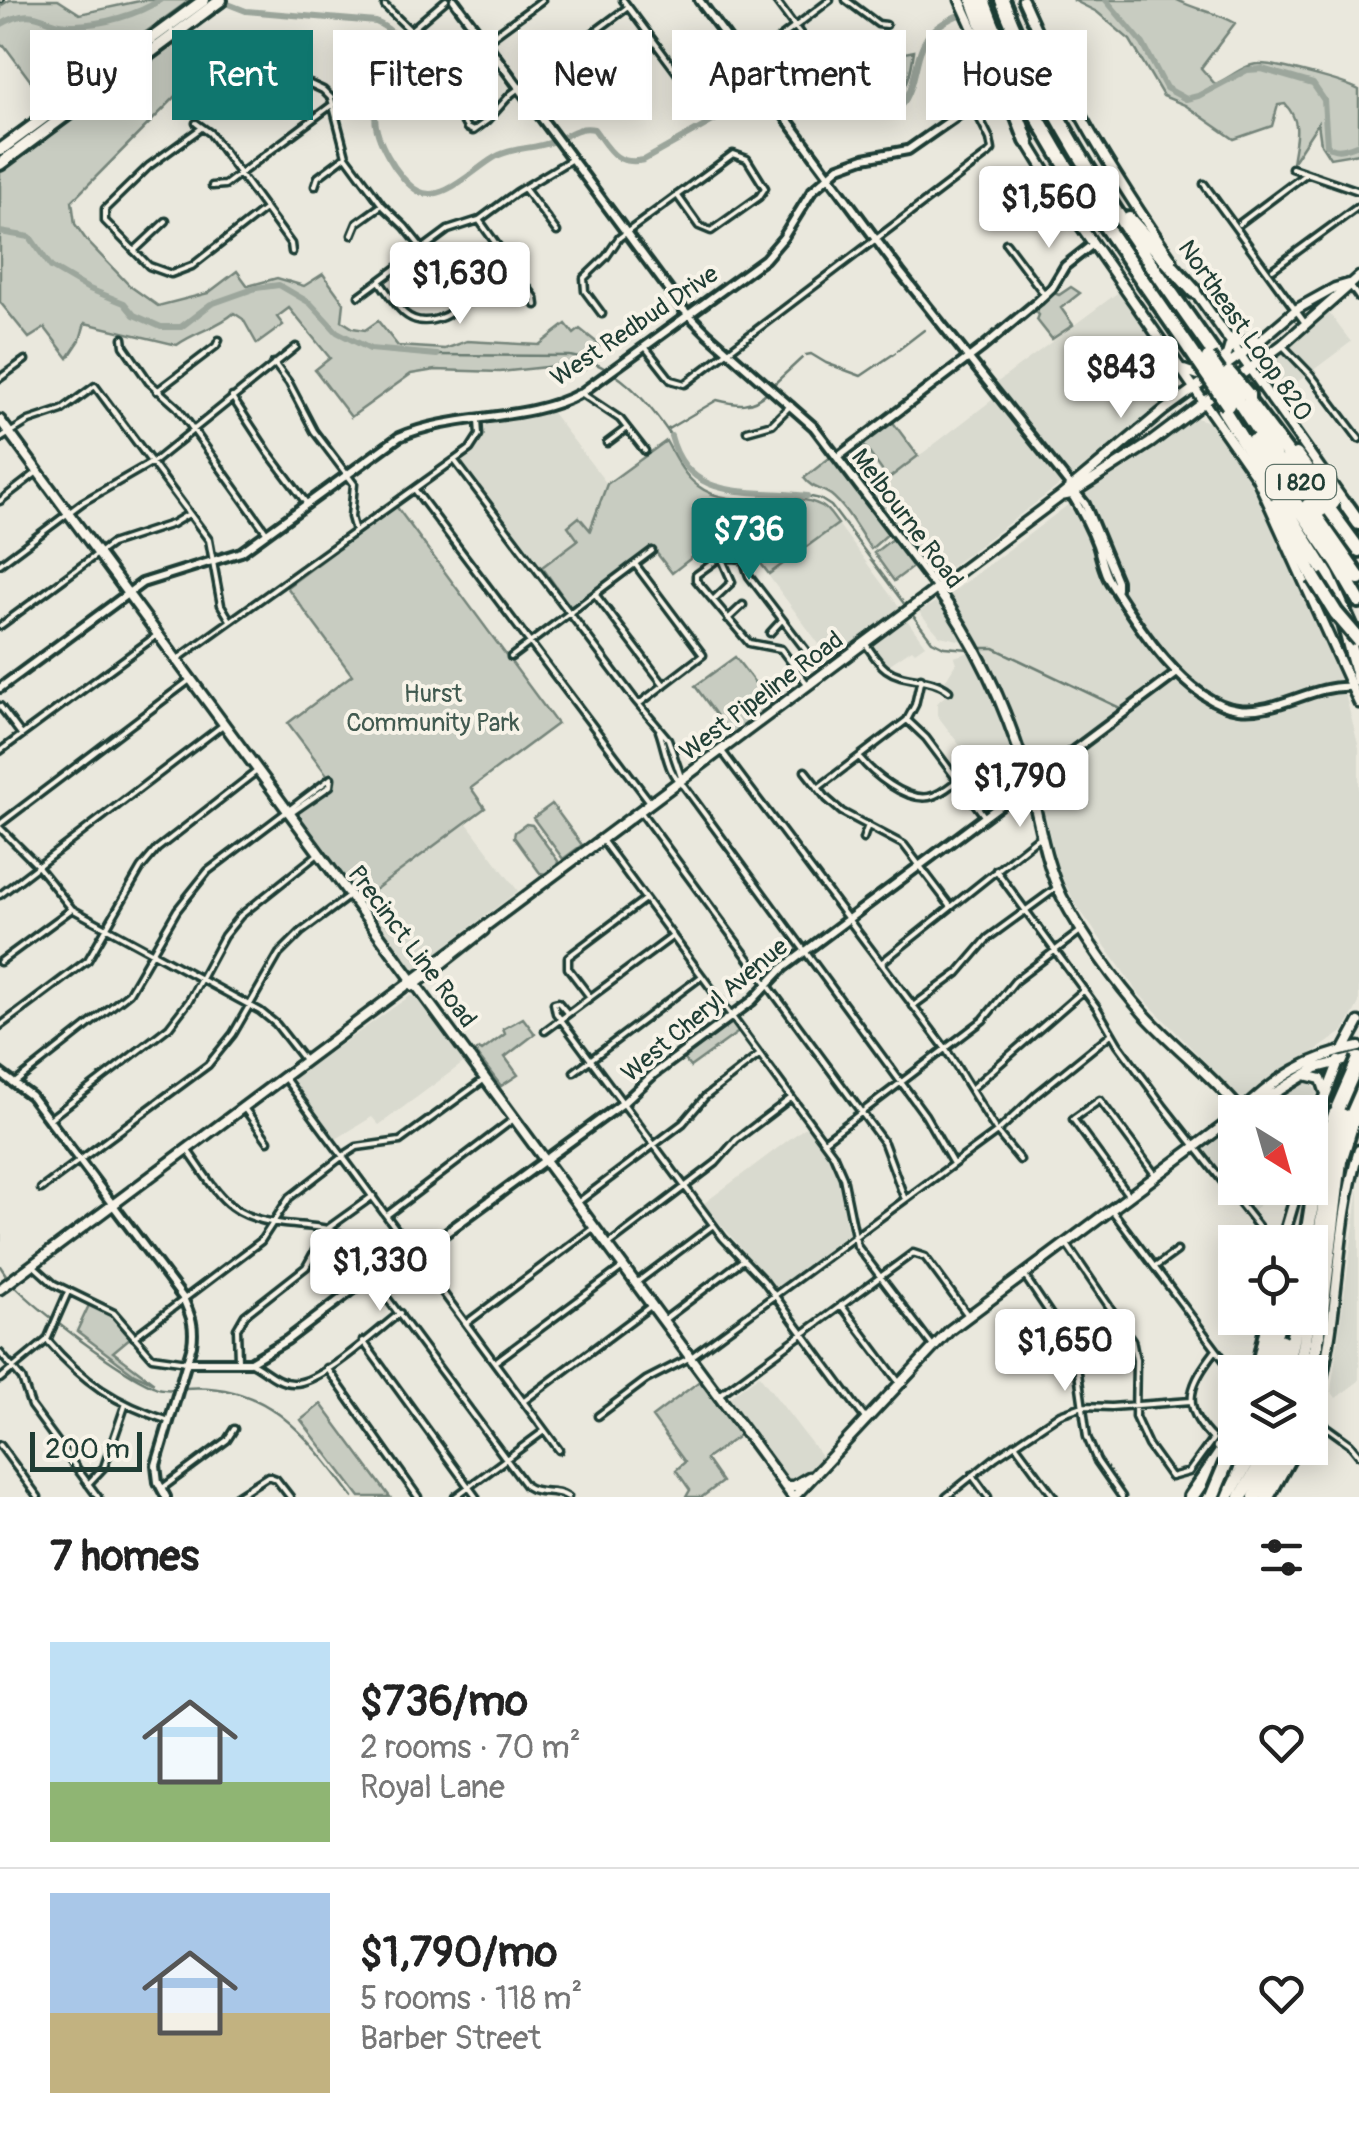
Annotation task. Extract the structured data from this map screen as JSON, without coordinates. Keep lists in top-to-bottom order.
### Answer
{
  "streets": {
    "highway": ["I 820"],
    "main road": [
      "Northeast Loop 820",
      "Melbourne Road",
      "West Pipeline Road",
      "Precinct Line Road"
    ],
    "street": ["West Redbud Drive", "West Cheryl Avenue"]
  },
  "crossings": [
    ["West Redbud Drive", "Melbourne Road"],
    ["West Redbud Drive", "Precinct Line Road"],
    ["Northeast Loop 820", "West Pipeline Road"],
    ["Melbourne Road", "West Pipeline Road"],
    ["Melbourne Road", "West Cheryl Avenue"],
    ["West Pipeline Road", "Precinct Line Road"],
    ["Precinct Line Road", "West Cheryl Avenue"]
  ],
  "parks": ["Hurst Community Park"],
  "scale_bar": "200 m",
  "north": "bottom right",
  "page": {
    "chip": [
      "Buy",
      "Rent",
      "Filters",
      "New",
      "Apartment",
      "House"
    ],
    "price": [
      "$1,560",
      "$1,630",
      "$843",
      "$736",
      "$1,790",
      "$1,330",
      "$1,650"
    ],
    "scale": "200 m",
    "heading": "7 homes",
    "list": [
      {
        "name": "$736/mo",
        "note": "2 rooms · 70 m² · Royal Lane"
      },
      {
        "name": "$1,790/mo",
        "note": "5 rooms · 118 m² · Barber Street"
      }
    ]
  }
}
